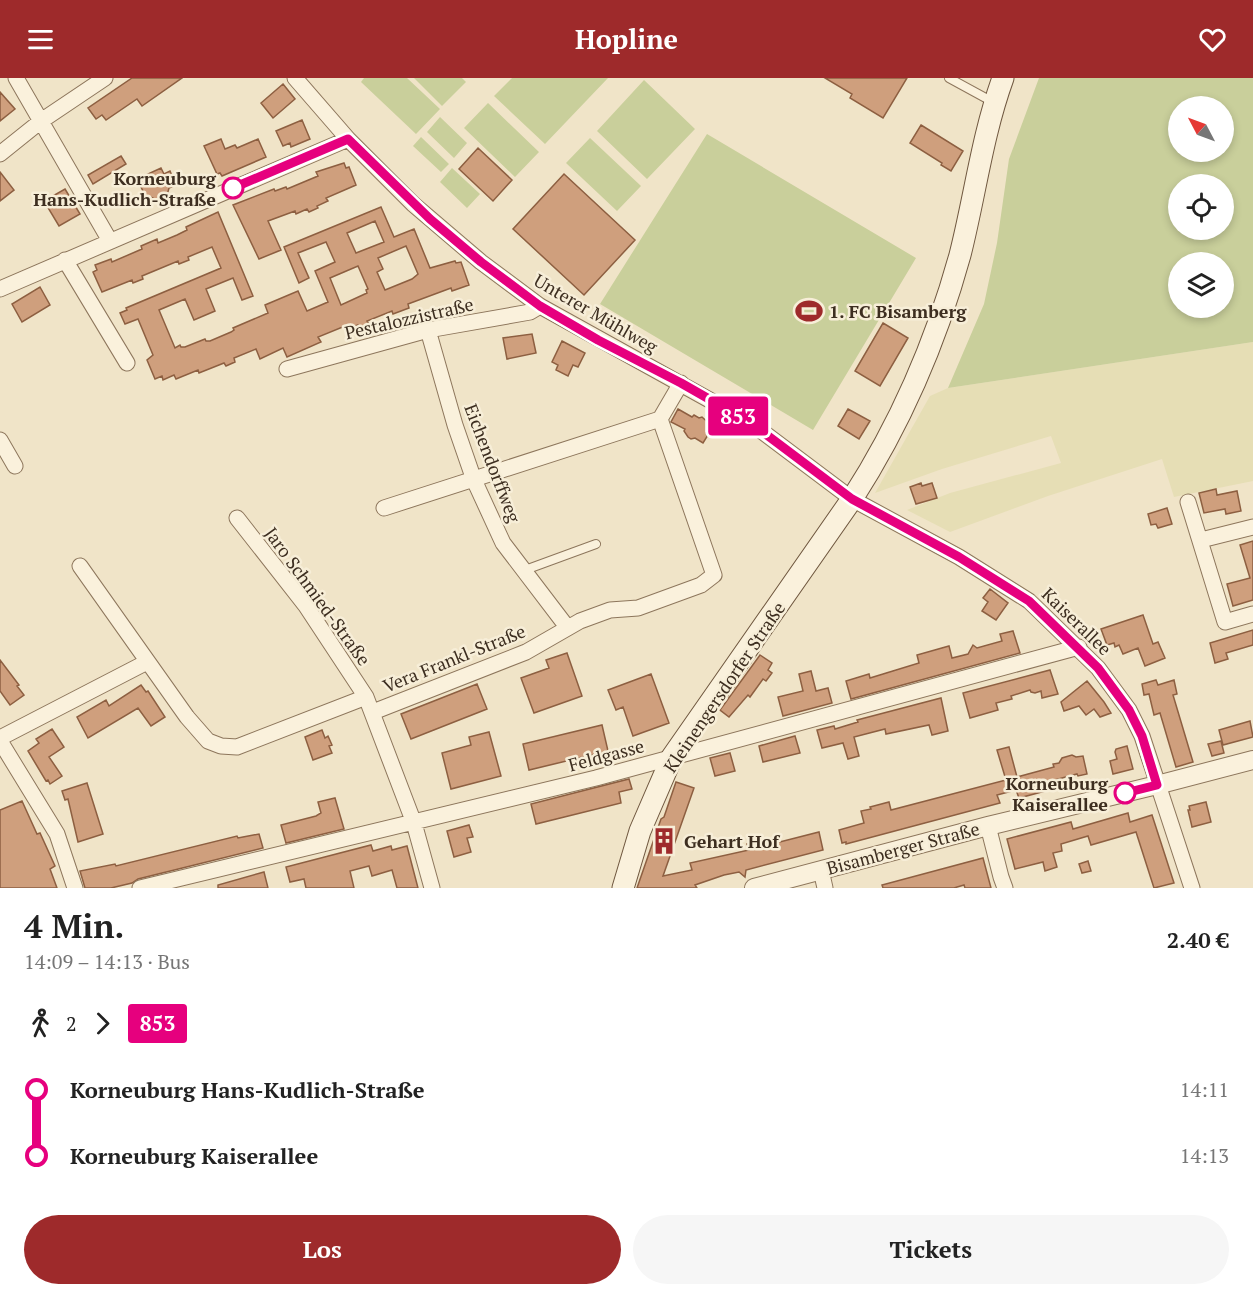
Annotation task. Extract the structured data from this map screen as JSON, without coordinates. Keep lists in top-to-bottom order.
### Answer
{
  "streets": {
    "main road": ["Kleinengersdorfer Straße"],
    "street": [
      "Unterer Mühlweg",
      "Pestalozzistraße",
      "Eichendorffweg",
      "Jaro Schmied-Straße",
      "Kaiserallee",
      "Vera Frankl-Straße",
      "Feldgasse",
      "Bisamberger Straße"
    ]
  },
  "crossings": [
    ["Unterer Mühlweg", "Pestalozzistraße"],
    ["Unterer Mühlweg", "Kaiserallee"],
    ["Unterer Mühlweg", "Kleinengersdorfer Straße"],
    ["Pestalozzistraße", "Eichendorffweg"],
    ["Eichendorffweg", "Vera Frankl-Straße"],
    ["Jaro Schmied-Straße", "Vera Frankl-Straße"],
    ["Jaro Schmied-Straße", "Feldgasse"],
    ["Kaiserallee", "Kleinengersdorfer Straße"],
    ["Kaiserallee", "Feldgasse"],
    ["Kaiserallee", "Bisamberger Straße"],
    ["Kleinengersdorfer Straße", "Feldgasse"]
  ],
  "places": {
    "other": ["Korneuburg Hans-Kudlich-Straße", "Korneuburg Kaiserallee"],
    "sports": ["1. FC Bisamberg"],
    "building": ["Gehart Hof"]
  },
  "lines": ["bus line 853"],
  "north": "top left",
  "page": {
    "header": "Hopline",
    "on_map": "853",
    "heading": ["4 Min.", "14:09 – 14:13 · Bus", "2.40 €"],
    "legs": ["2", "853"],
    "list": [
      {
        "name": "Korneuburg Hans-Kudlich-Straße",
        "value": "14:11"
      },
      {
        "name": "Korneuburg Kaiserallee",
        "value": "14:13"
      }
    ],
    "buttons": ["Los", "Tickets"]
  }
}
